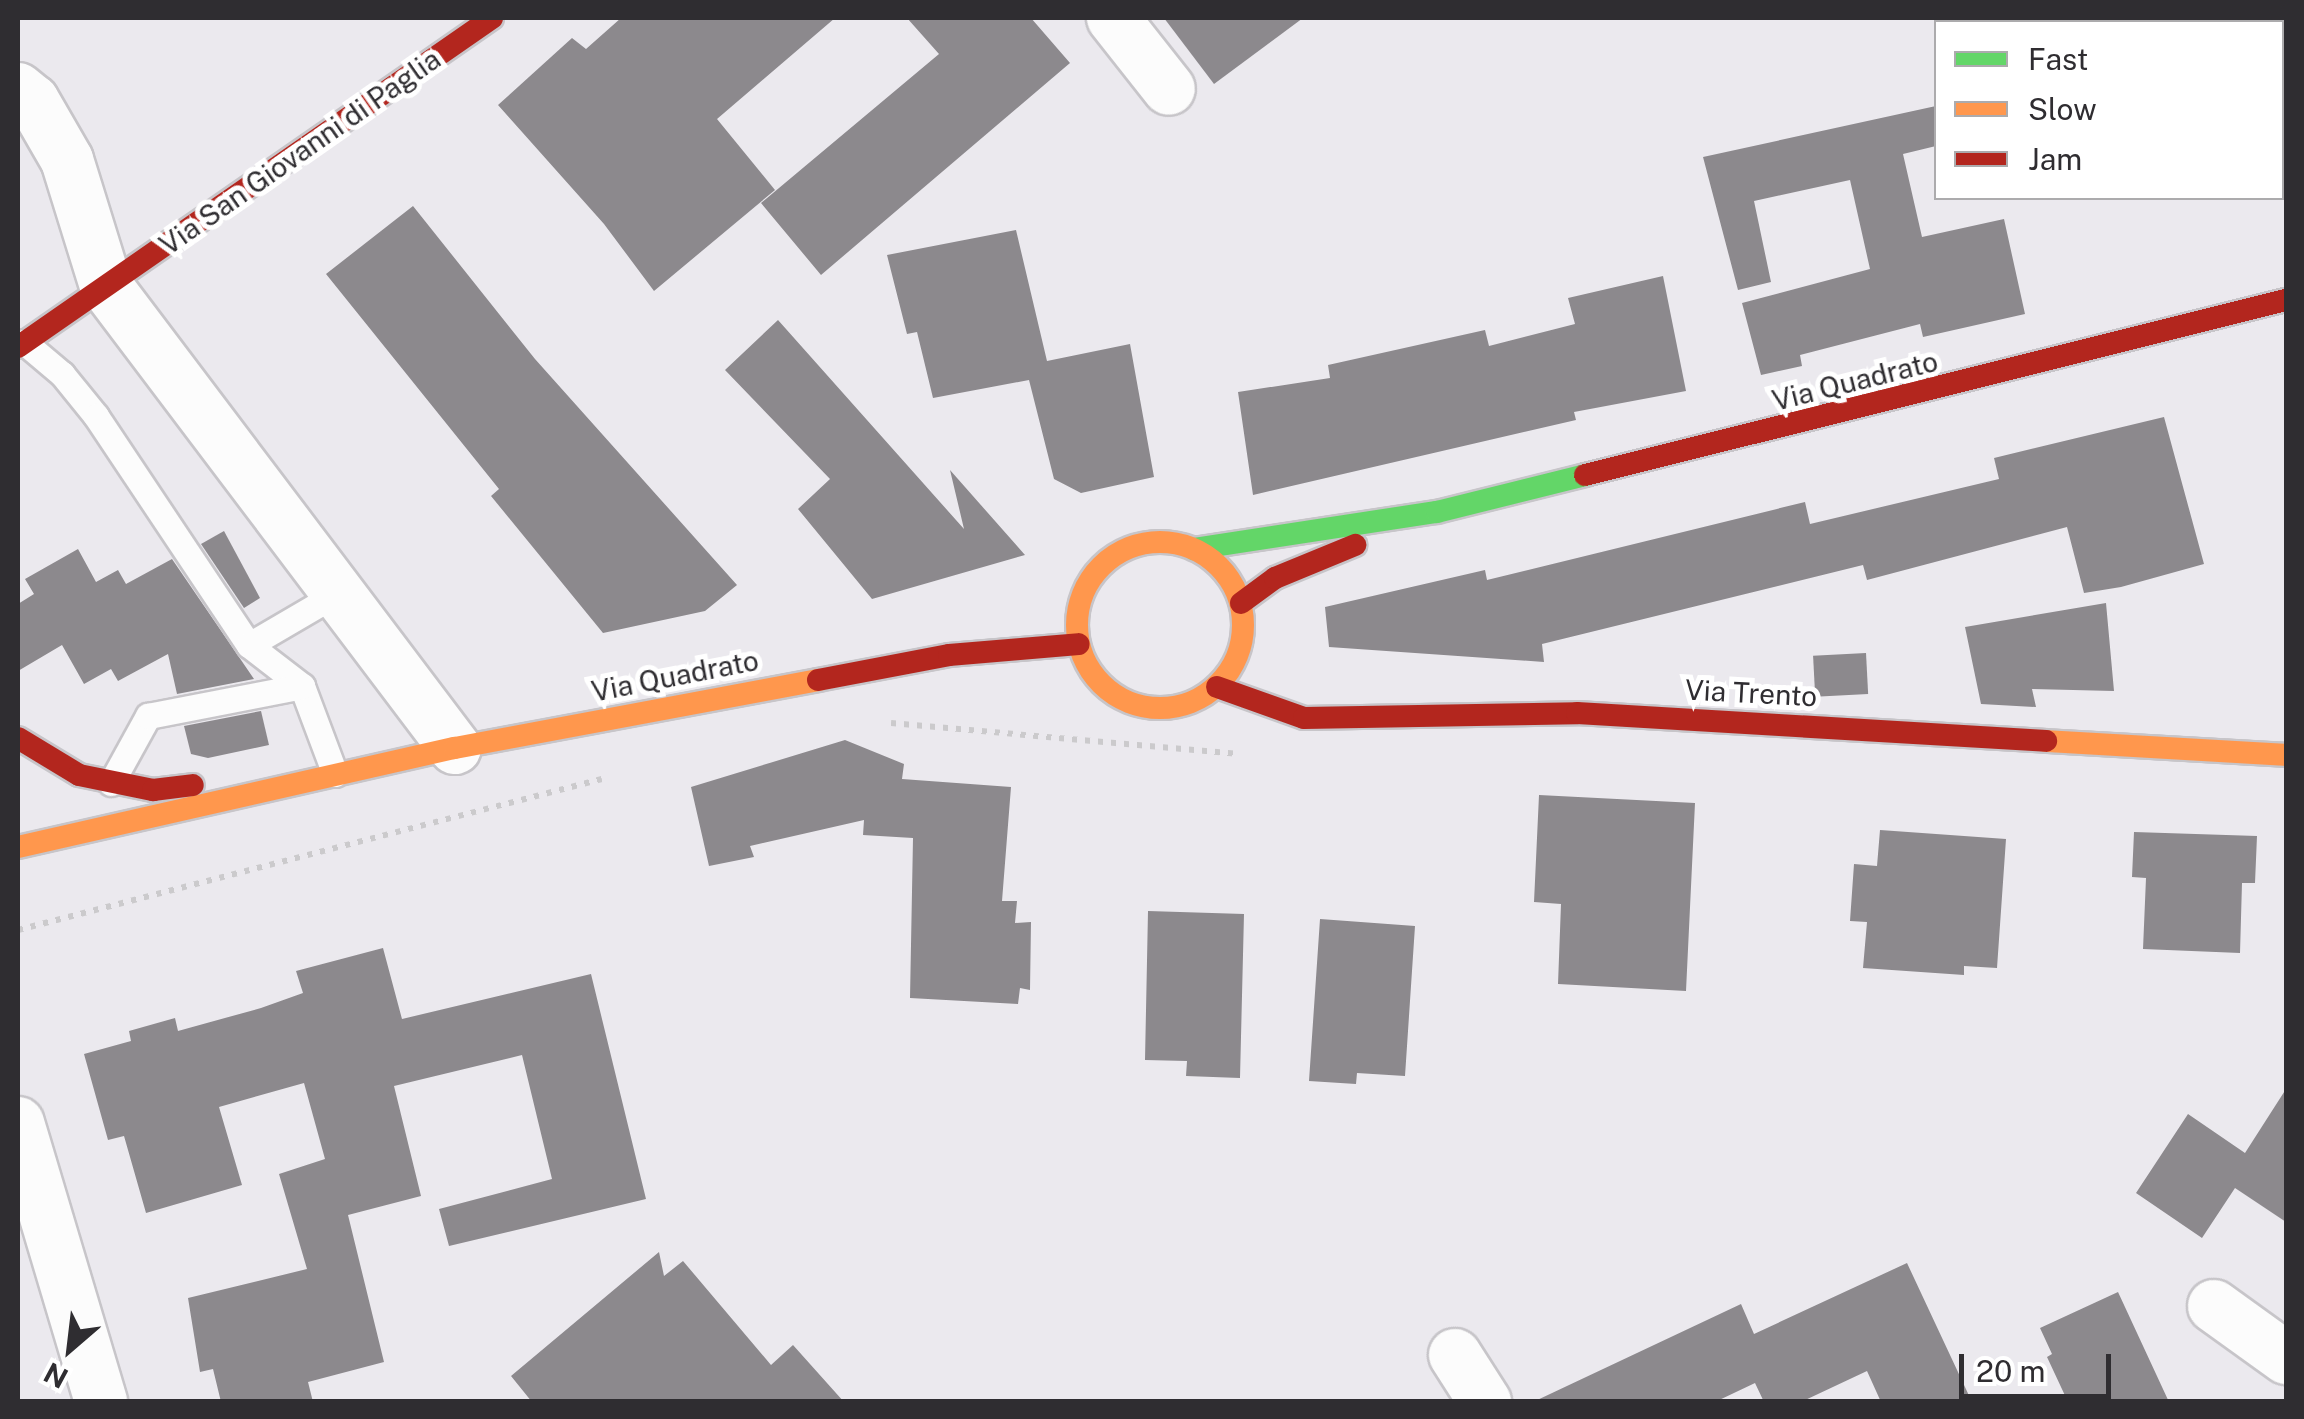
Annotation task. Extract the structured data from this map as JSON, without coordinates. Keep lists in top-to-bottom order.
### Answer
{
  "streets": {
    "street": ["Via San Giovanni di Paglia", "Via Quadrato", "Via Trento"]
  },
  "crossings": [
    ["Via Quadrato", "Via Trento"]
  ],
  "legend": ["Fast", "Slow", "Jam"],
  "scale_bar": "20 m",
  "north": "bottom left"
}
